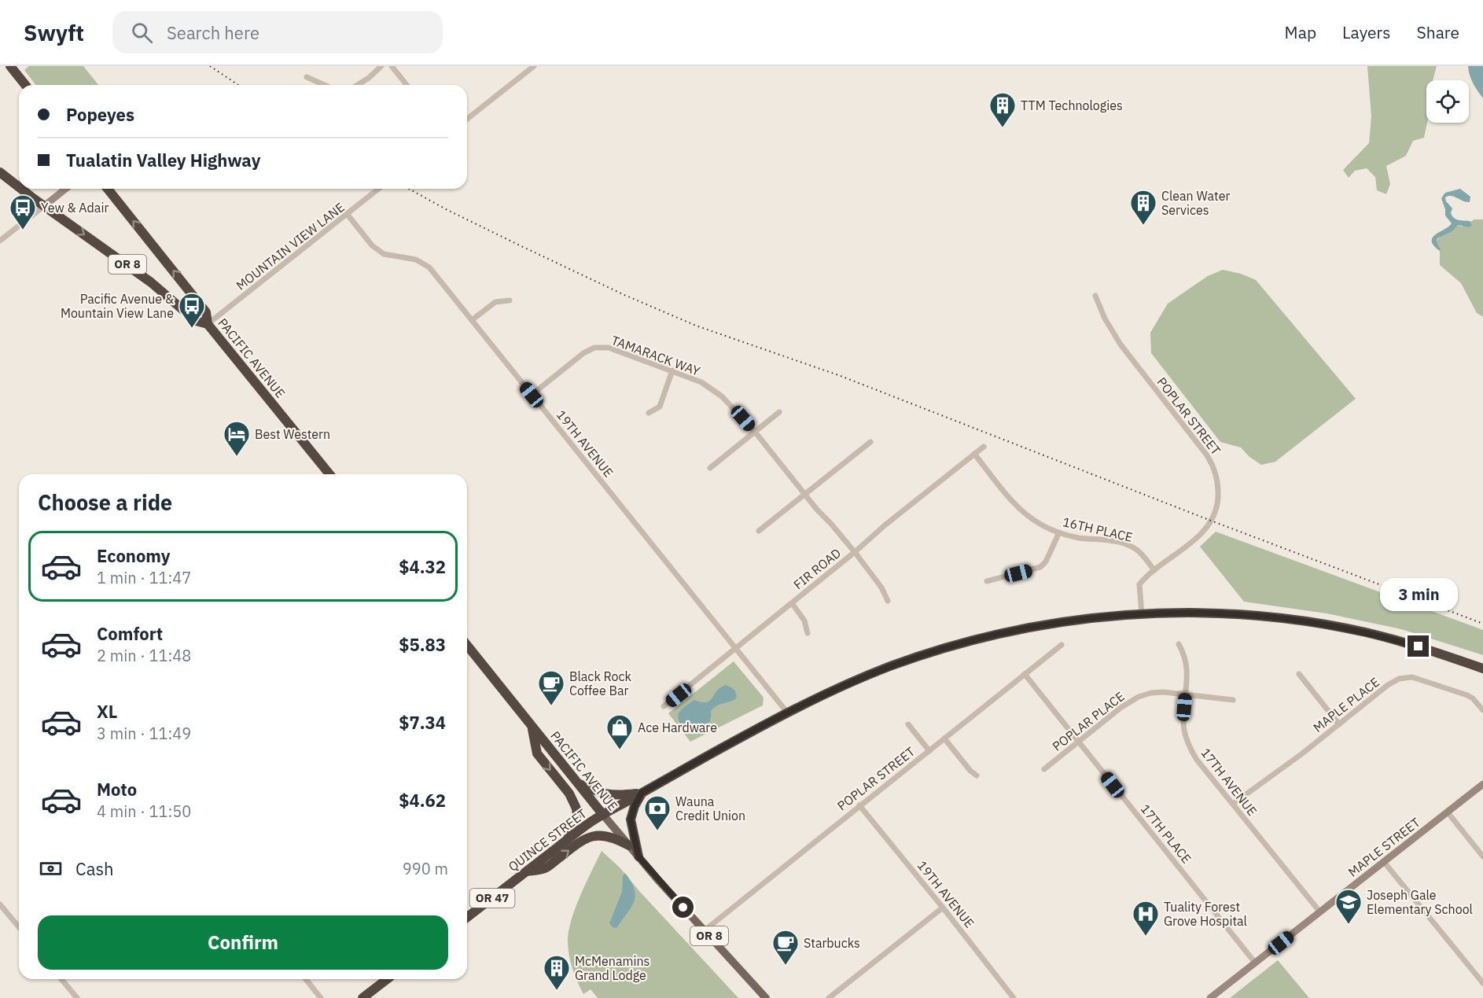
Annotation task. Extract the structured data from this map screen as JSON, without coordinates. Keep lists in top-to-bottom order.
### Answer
{
  "streets": {
    "highway": [
      "OR 8",
      "PACIFIC AVENUE",
      "QUINCE STREET",
      "OR 47"
    ],
    "street": [
      "MOUNTAIN VIEW LANE",
      "TAMARACK WAY",
      "POPLAR STREET",
      "19TH AVENUE",
      "16TH PLACE",
      "FIR ROAD",
      "MAPLE PLACE",
      "POPLAR PLACE",
      "17TH AVENUE",
      "17TH PLACE",
      "MAPLE STREET"
    ]
  },
  "crossings": [
    ["MOUNTAIN VIEW LANE", "OR 8"],
    ["MOUNTAIN VIEW LANE", "PACIFIC AVENUE"],
    ["MOUNTAIN VIEW LANE", "19TH AVENUE"],
    ["OR 8", "PACIFIC AVENUE"],
    ["TAMARACK WAY", "19TH AVENUE"],
    ["TAMARACK WAY", "FIR ROAD"],
    ["PACIFIC AVENUE", "POPLAR STREET"],
    ["PACIFIC AVENUE", "QUINCE STREET"],
    ["PACIFIC AVENUE", "OR 47"],
    ["POPLAR STREET", "19TH AVENUE"],
    ["POPLAR STREET", "16TH PLACE"],
    ["POPLAR STREET", "17TH PLACE"],
    ["POPLAR STREET", "OR 47"],
    ["19TH AVENUE", "FIR ROAD"],
    ["19TH AVENUE", "OR 47"],
    ["16TH PLACE", "FIR ROAD"],
    ["MAPLE PLACE", "17TH AVENUE"],
    ["POPLAR PLACE", "17TH AVENUE"],
    ["POPLAR PLACE", "17TH PLACE"],
    ["17TH AVENUE", "MAPLE STREET"],
    ["17TH PLACE", "MAPLE STREET"],
    ["QUINCE STREET", "OR 47"]
  ],
  "places": {
    "building": ["TTM Technologies", "Clean Water Services", "McMenamins Grand Lodge"],
    "bus stop": ["Yew & Adair", "Pacific Avenue & Mountain View Lane"],
    "hotel": ["Best Western"],
    "cafe": ["Black Rock Coffee Bar", "Starbucks"],
    "shop": ["Ace Hardware"],
    "bank": ["Wauna Credit Union"],
    "school or university": ["Joseph Gale Elementary School"],
    "hospital": ["Tuality Forest Grove Hospital"]
  },
  "page": {
    "header": "Swyft",
    "search": "Search here",
    "nav": ["Map", "Layers", "Share"],
    "banner": ["Popeyes", "Tualatin Valley Highway"],
    "heading": "Choose a ride",
    "list": [
      {
        "name": "Economy",
        "note": "1 min · 11:47",
        "value": "$4.32"
      },
      {
        "name": "Comfort",
        "note": "2 min · 11:48",
        "value": "$5.83"
      },
      {
        "name": "XL",
        "note": "3 min · 11:49",
        "value": "$7.34"
      },
      {
        "name": "Moto",
        "note": "4 min · 11:50",
        "value": "$4.62"
      }
    ],
    "bubble": "3 min",
    "pay": ["Cash", "990 m"],
    "buttons": "Confirm"
  }
}
